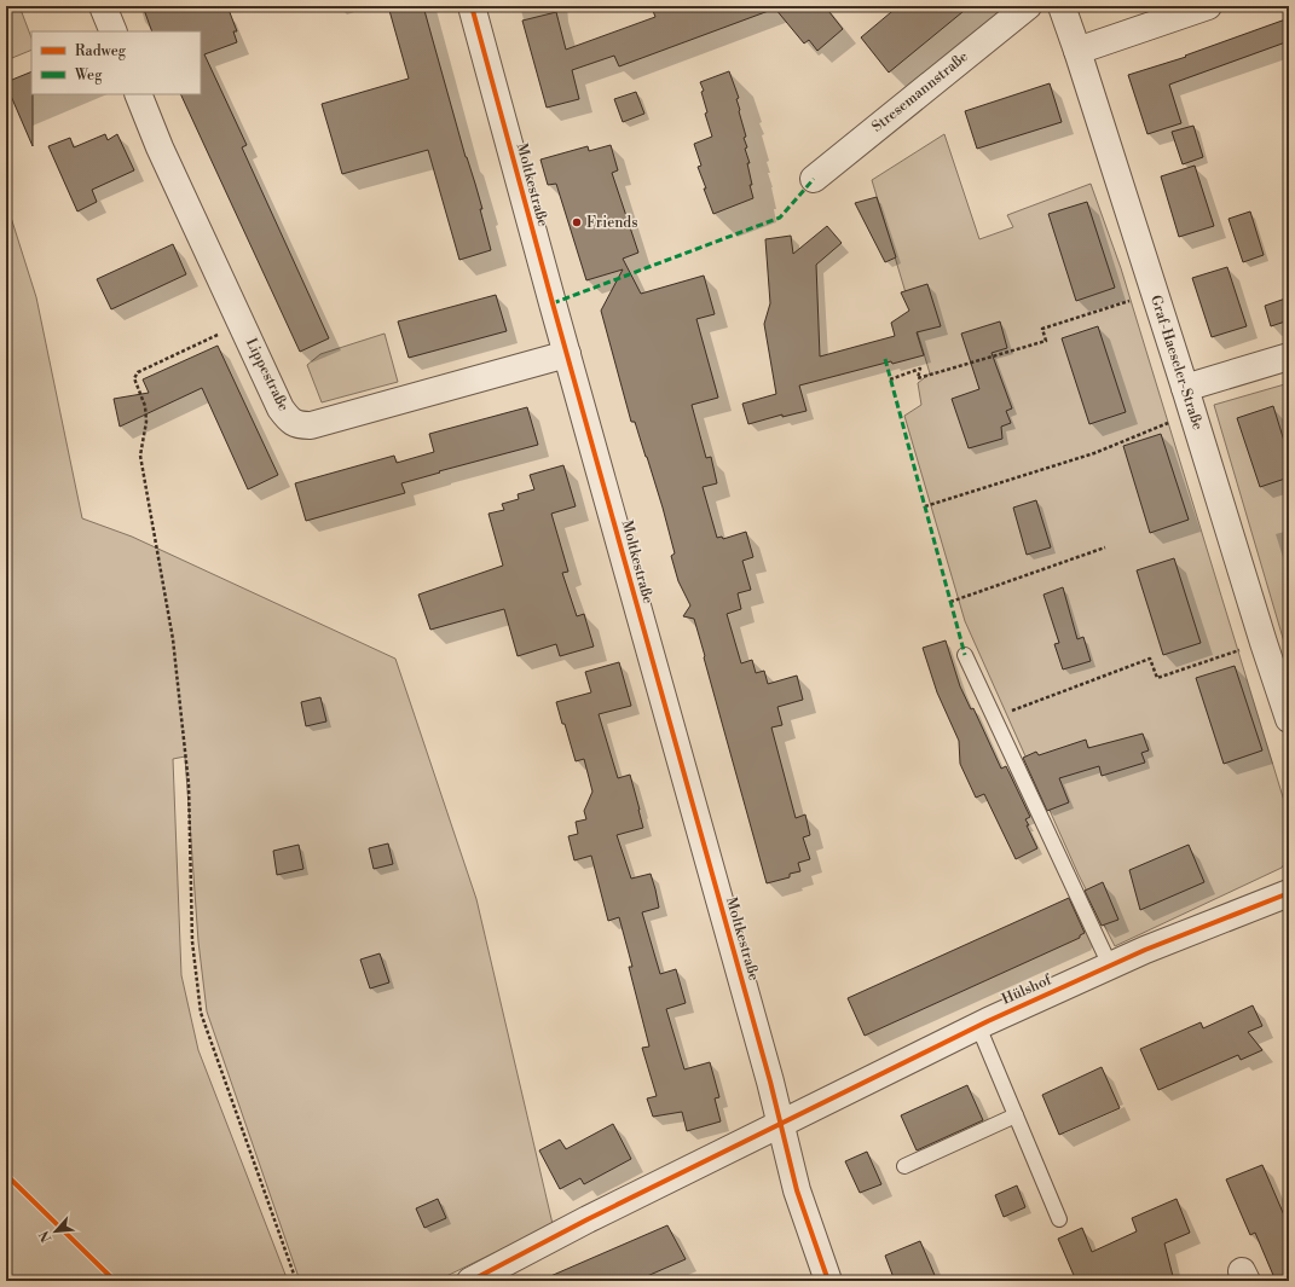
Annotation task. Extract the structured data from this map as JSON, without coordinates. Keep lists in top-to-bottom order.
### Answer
{
  "streets": {
    "street": [
      "Stresemannstraße",
      "Moltkestraße",
      "Graf-Haeseler-Straße",
      "Lippestraße",
      "Hülshof"
    ]
  },
  "crossings": [
    ["Moltkestraße", "Lippestraße"],
    ["Moltkestraße", "Hülshof"]
  ],
  "places": ["Friends"],
  "legend": ["Radweg", "Weg"],
  "north": "bottom left"
}
